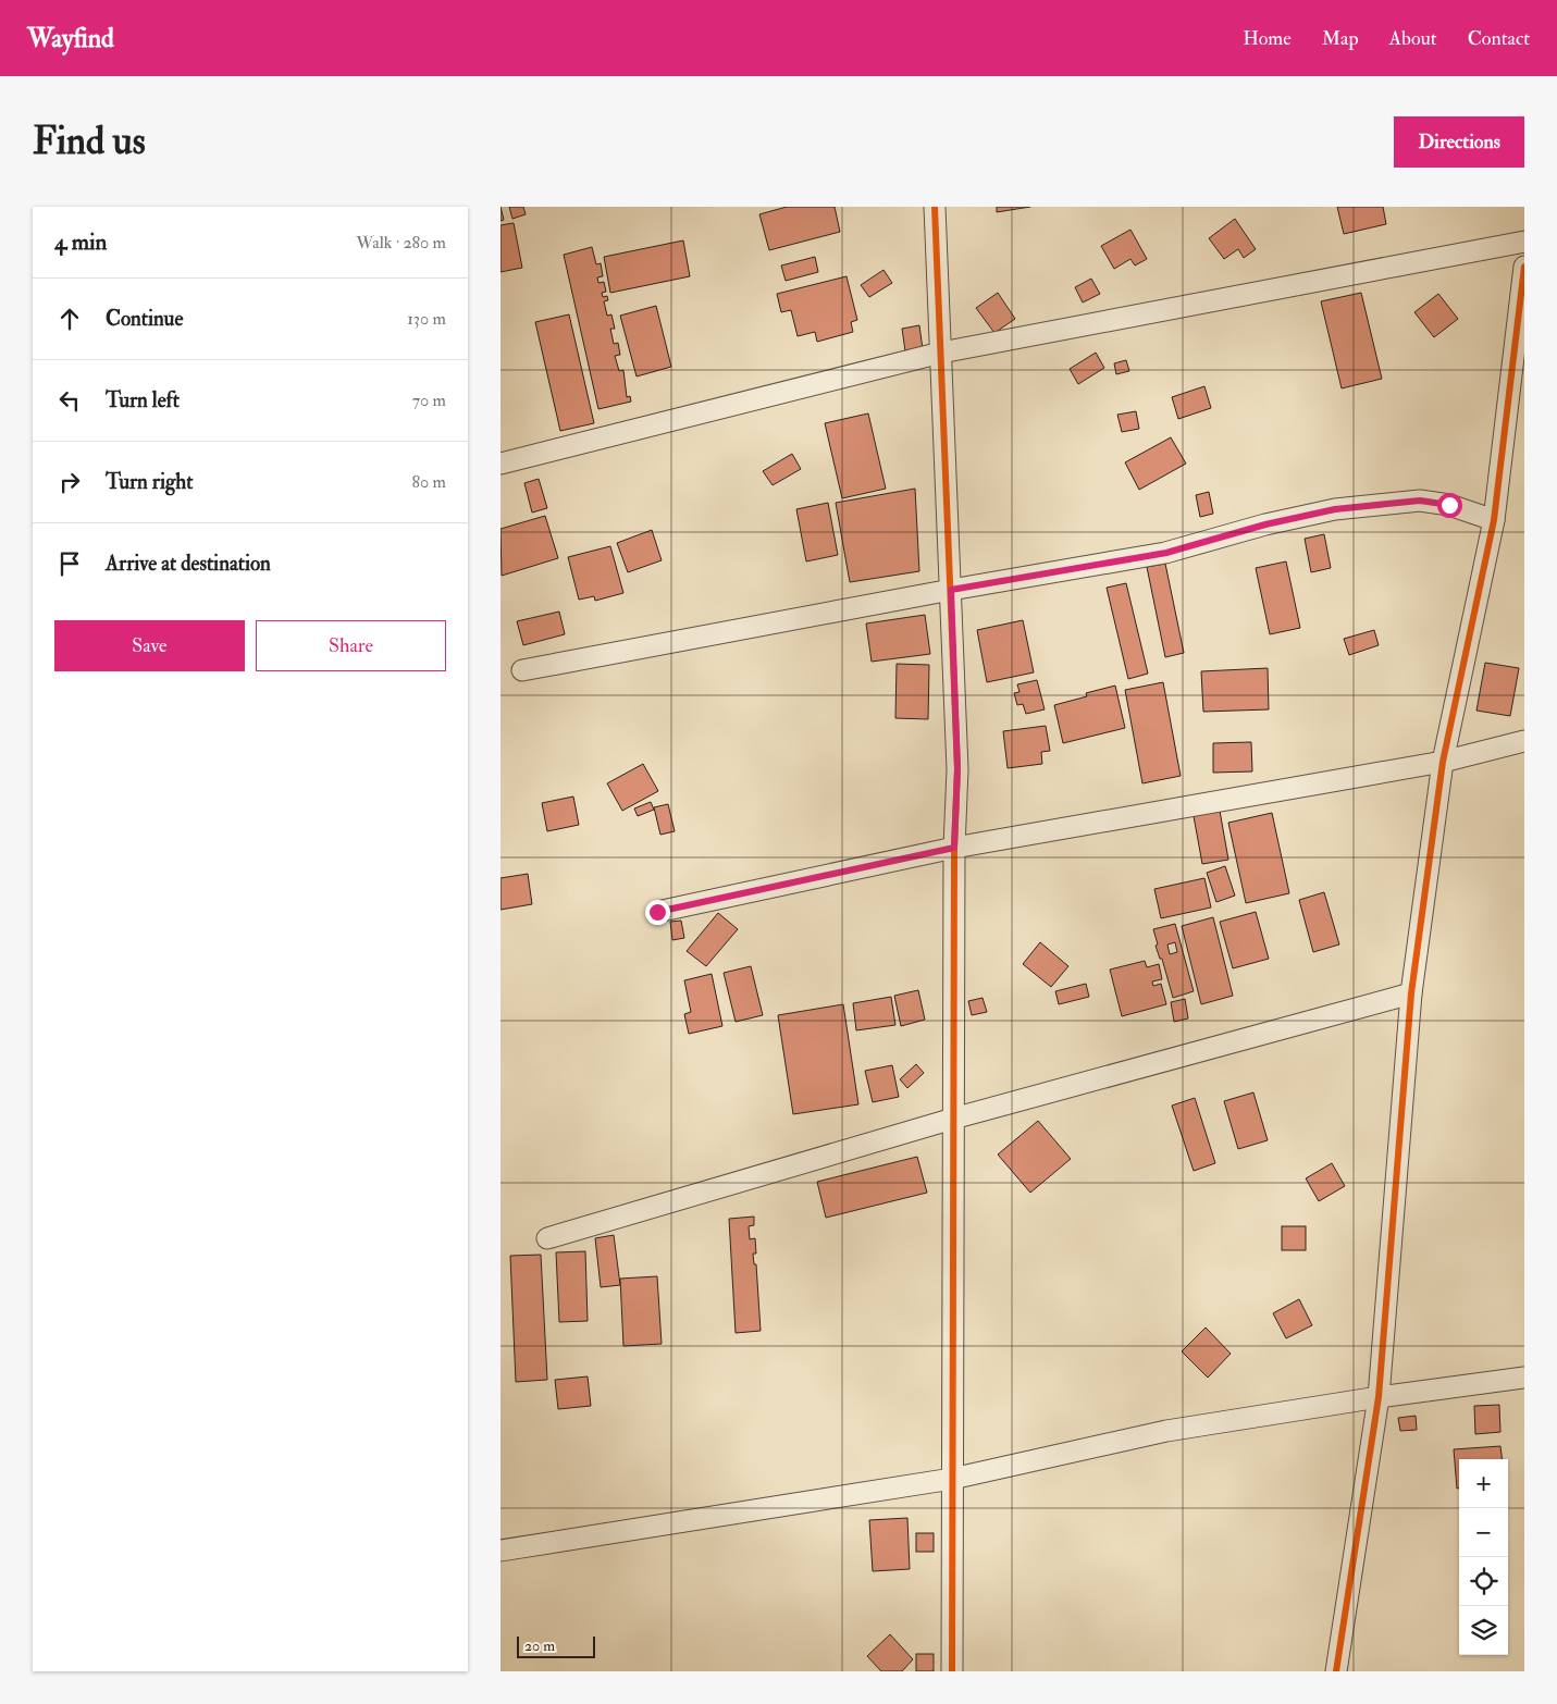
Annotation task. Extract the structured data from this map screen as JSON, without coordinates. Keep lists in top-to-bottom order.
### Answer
{
  "scale_bar": "20 m",
  "page": {
    "header": "Wayfind",
    "nav": [
      "Home",
      "Map",
      "About",
      "Contact"
    ],
    "buttons": [
      "Directions",
      ["Save", "Share"]
    ],
    "title": "Find us",
    "heading": ["4 min", "Walk · 280 m"],
    "list": [
      ["Continue", "130 m"],
      ["Turn left", "70 m"],
      ["Turn right", "80 m"],
      "Arrive at destination"
    ],
    "map_buttons": ["+", "−"],
    "scale": "20 m"
  }
}
